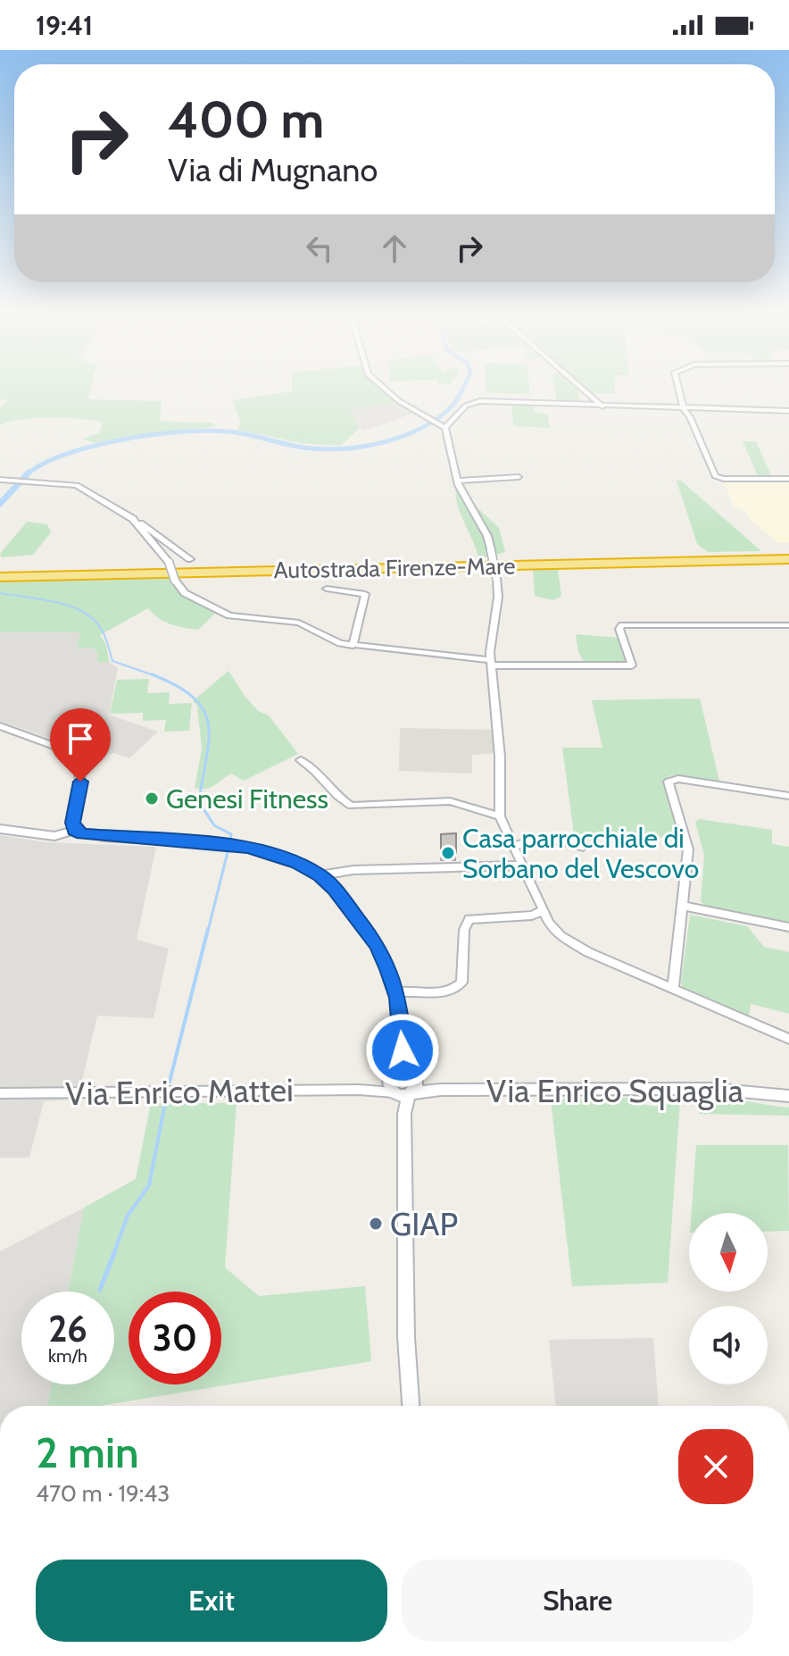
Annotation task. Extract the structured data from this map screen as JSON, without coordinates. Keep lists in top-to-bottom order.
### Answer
{
  "streets": {
    "highway": ["Autostrada Firenze-Mare"],
    "street": ["Via Enrico Squaglia", "Via Enrico Mattei"]
  },
  "crossings": [
    ["Via Enrico Squaglia", "Via Enrico Mattei"]
  ],
  "places": ["Genesi Fitness", "Casa parrocchiale di Sorbano del Vescovo", "GIAP"],
  "north": "bottom",
  "page": {
    "status": "19:41",
    "turn": ["400 m", "Via di Mugnano"],
    "speed": "26 km/h",
    "limit": "30",
    "heading": ["2 min", "470 m · 19:43"],
    "buttons": ["Exit", "Share"]
  }
}
